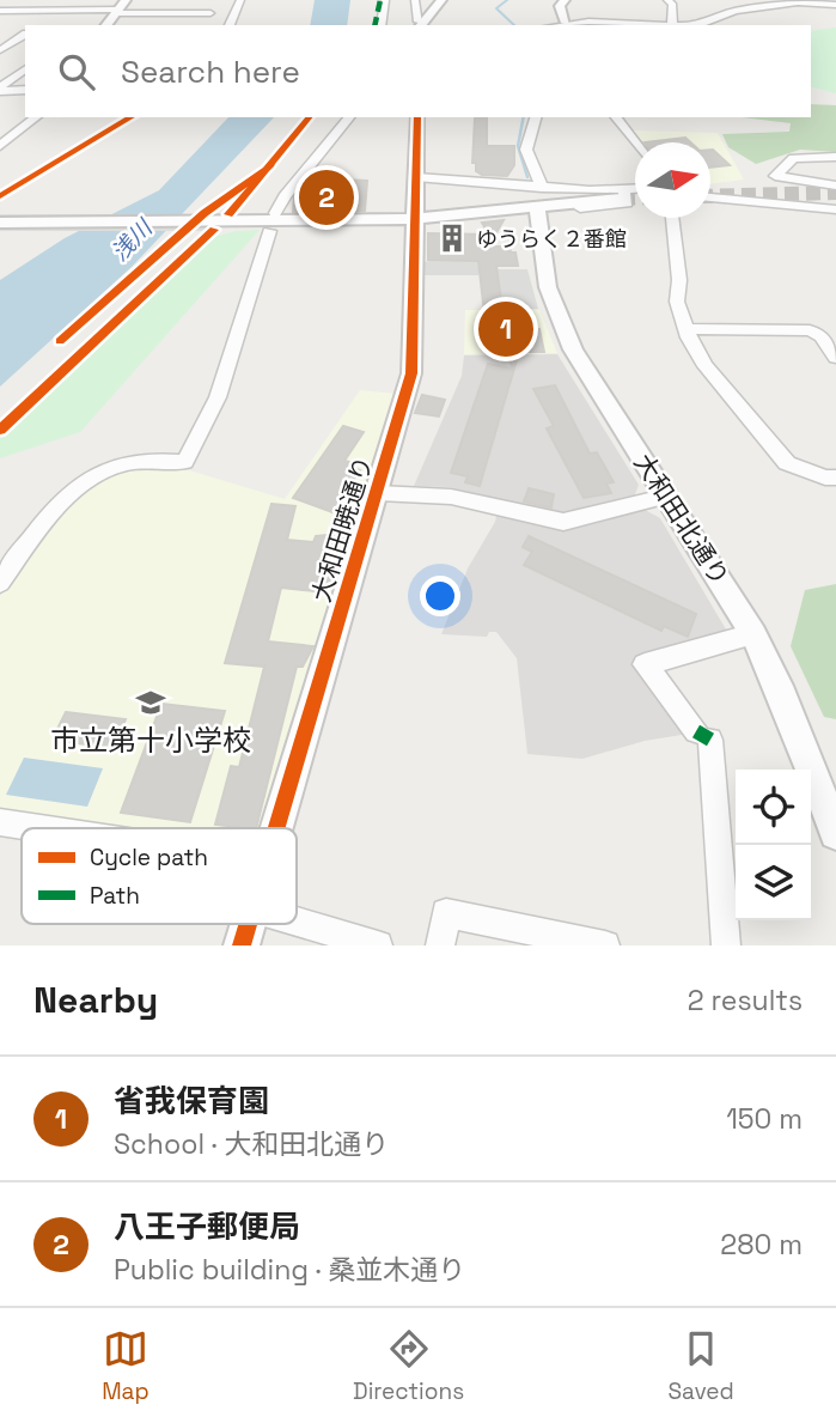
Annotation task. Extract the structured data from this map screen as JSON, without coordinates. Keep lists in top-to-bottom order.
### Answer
{
  "streets": {
    "street": ["大和田北通り", "大和田暁通り"]
  },
  "water": ["浅川"],
  "places": {
    "building": ["ゆうらく２番館"],
    "school or university": ["市立第十小学校"]
  },
  "legend": ["Cycle path", "Path"],
  "north": "right",
  "page": {
    "search": "Search here",
    "pins": ["2", "1"],
    "heading": ["Nearby", "2 results"],
    "list": [
      {
        "mark": "1",
        "name": "省我保育園",
        "note": "School · 大和田北通り",
        "value": "150 m"
      },
      {
        "mark": "2",
        "name": "八王子郵便局",
        "note": "Public building · 桑並木通り",
        "value": "280 m"
      }
    ],
    "nav": ["Map", "Directions", "Saved"]
  }
}
